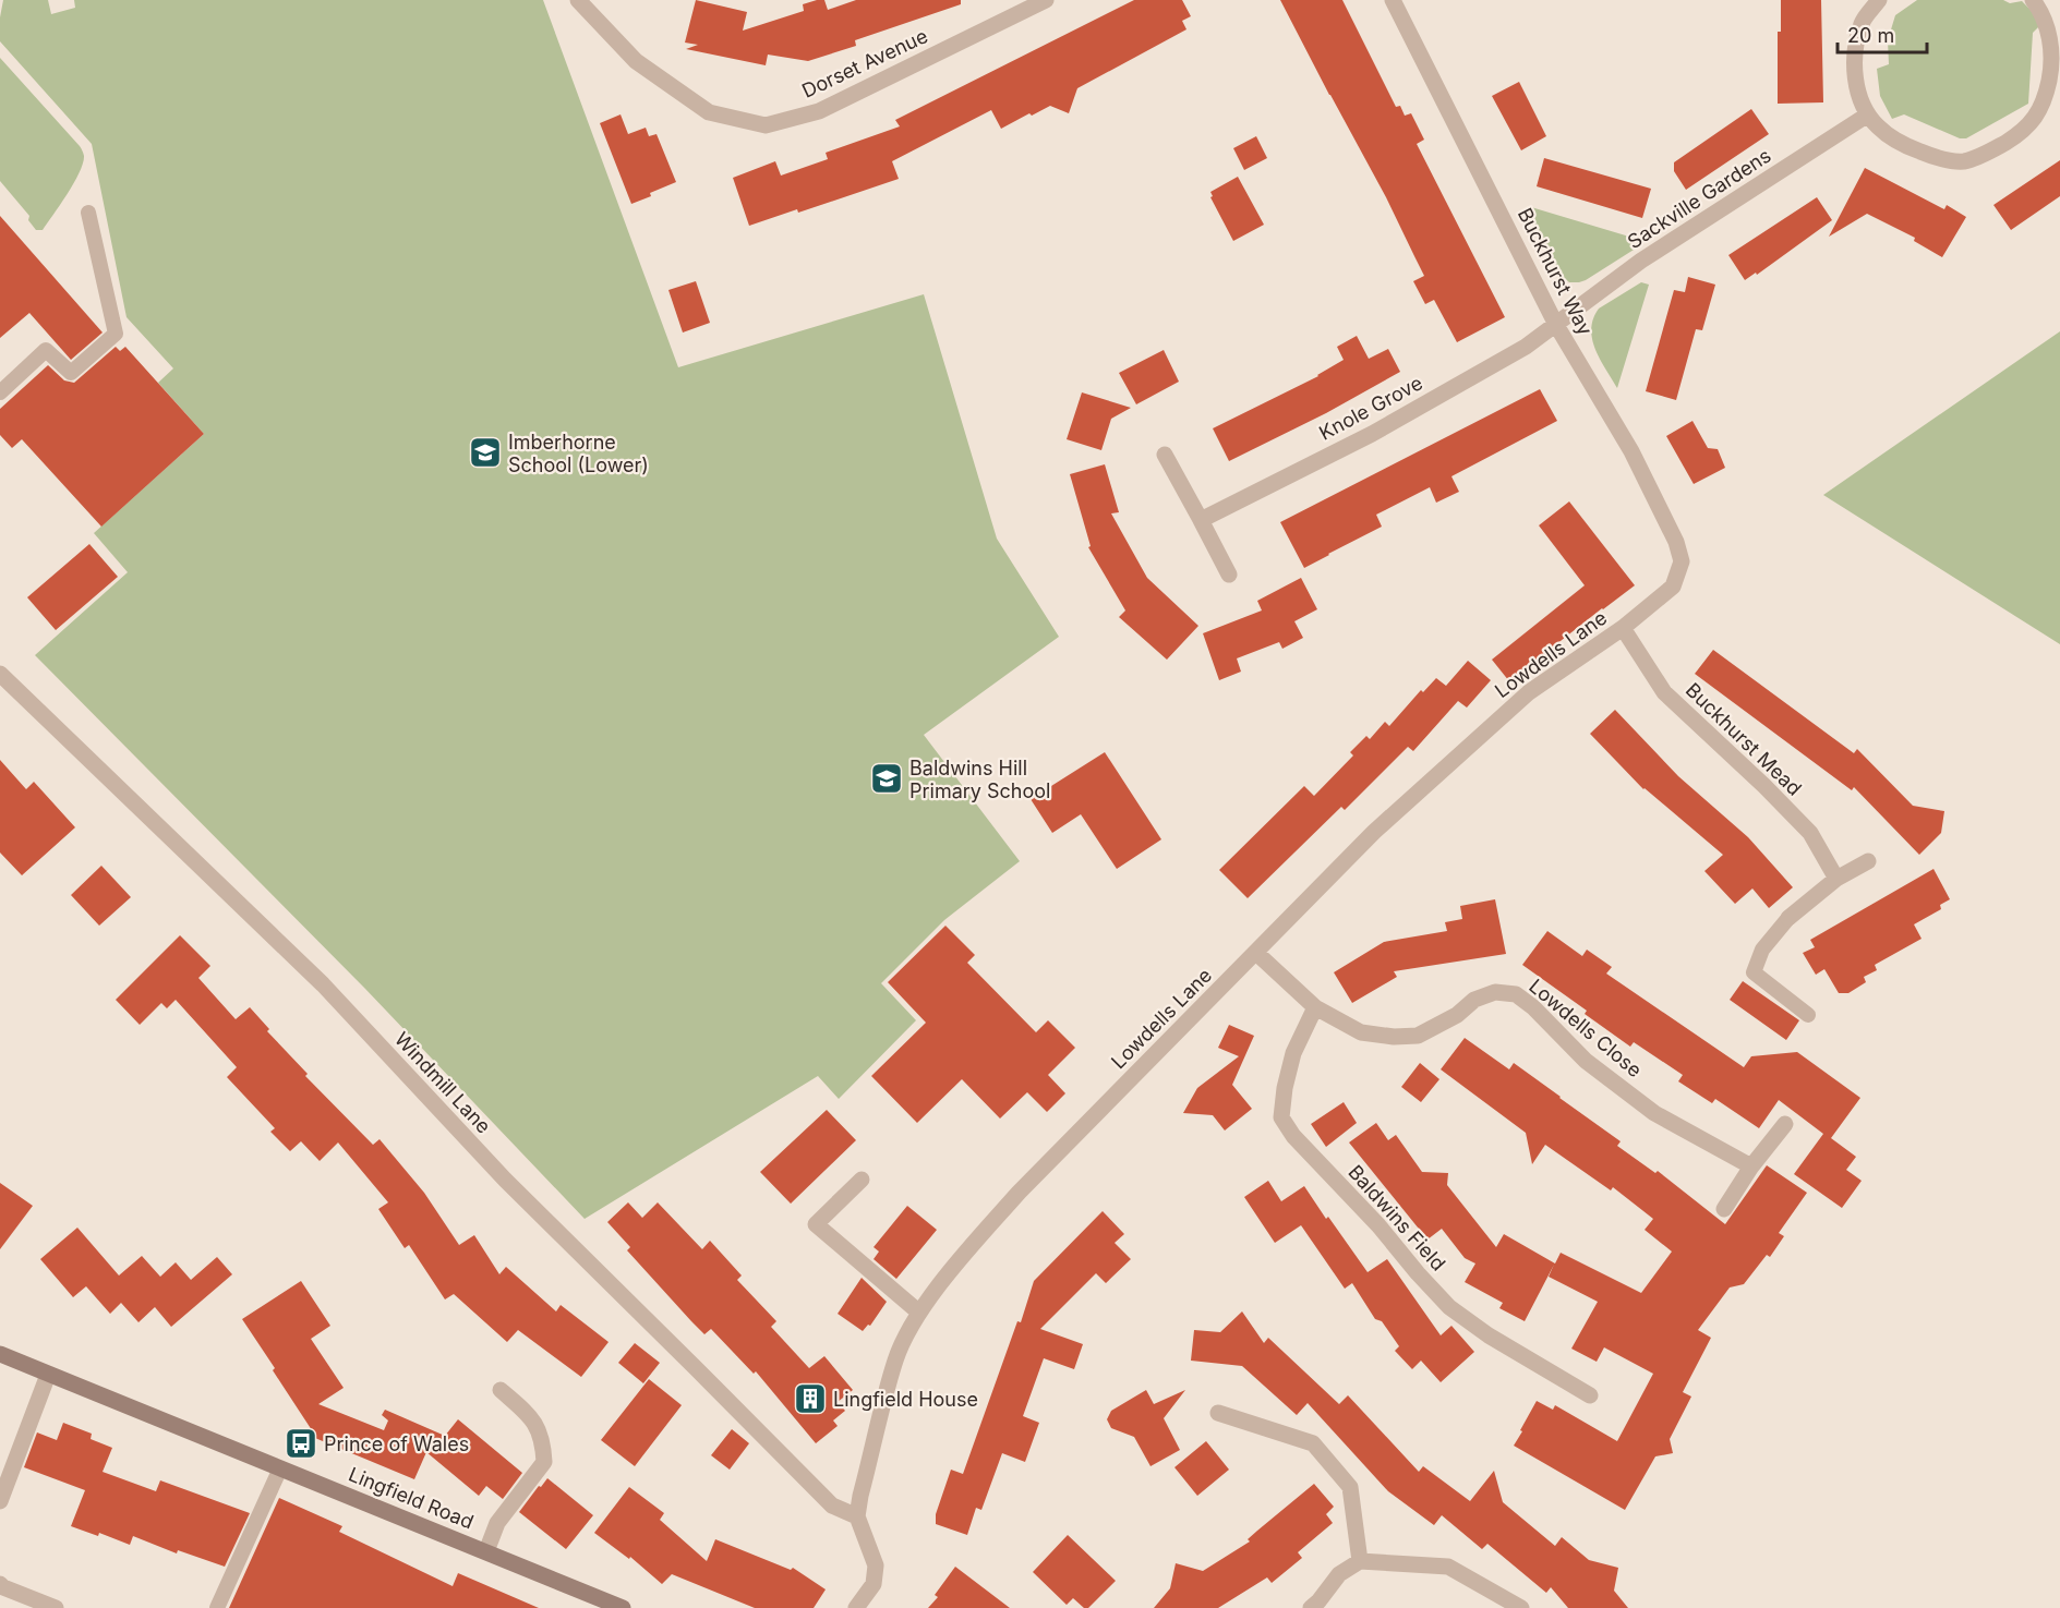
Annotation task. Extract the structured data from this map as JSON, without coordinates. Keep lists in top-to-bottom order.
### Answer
{
  "streets": {
    "street": [
      "Dorset Avenue",
      "Sackville Gardens",
      "Buckhurst Way",
      "Knole Grove",
      "Lowdells Lane",
      "Buckhurst Mead",
      "Lowdells Close",
      "Windmill Lane",
      "Baldwins Field",
      "Lingfield Road"
    ]
  },
  "crossings": [
    ["Sackville Gardens", "Buckhurst Way"],
    ["Sackville Gardens", "Knole Grove"],
    ["Buckhurst Way", "Knole Grove"],
    ["Buckhurst Way", "Lowdells Lane"],
    ["Lowdells Lane", "Buckhurst Mead"],
    ["Lowdells Lane", "Lowdells Close"],
    ["Lowdells Lane", "Windmill Lane"],
    ["Lowdells Close", "Baldwins Field"]
  ],
  "places": {
    "school or university": ["Imberhorne School (Lower)", "Baldwins Hill Primary School"],
    "building": ["Lingfield House"],
    "bus stop": ["Prince of Wales"]
  },
  "scale_bar": "20 m"
}
